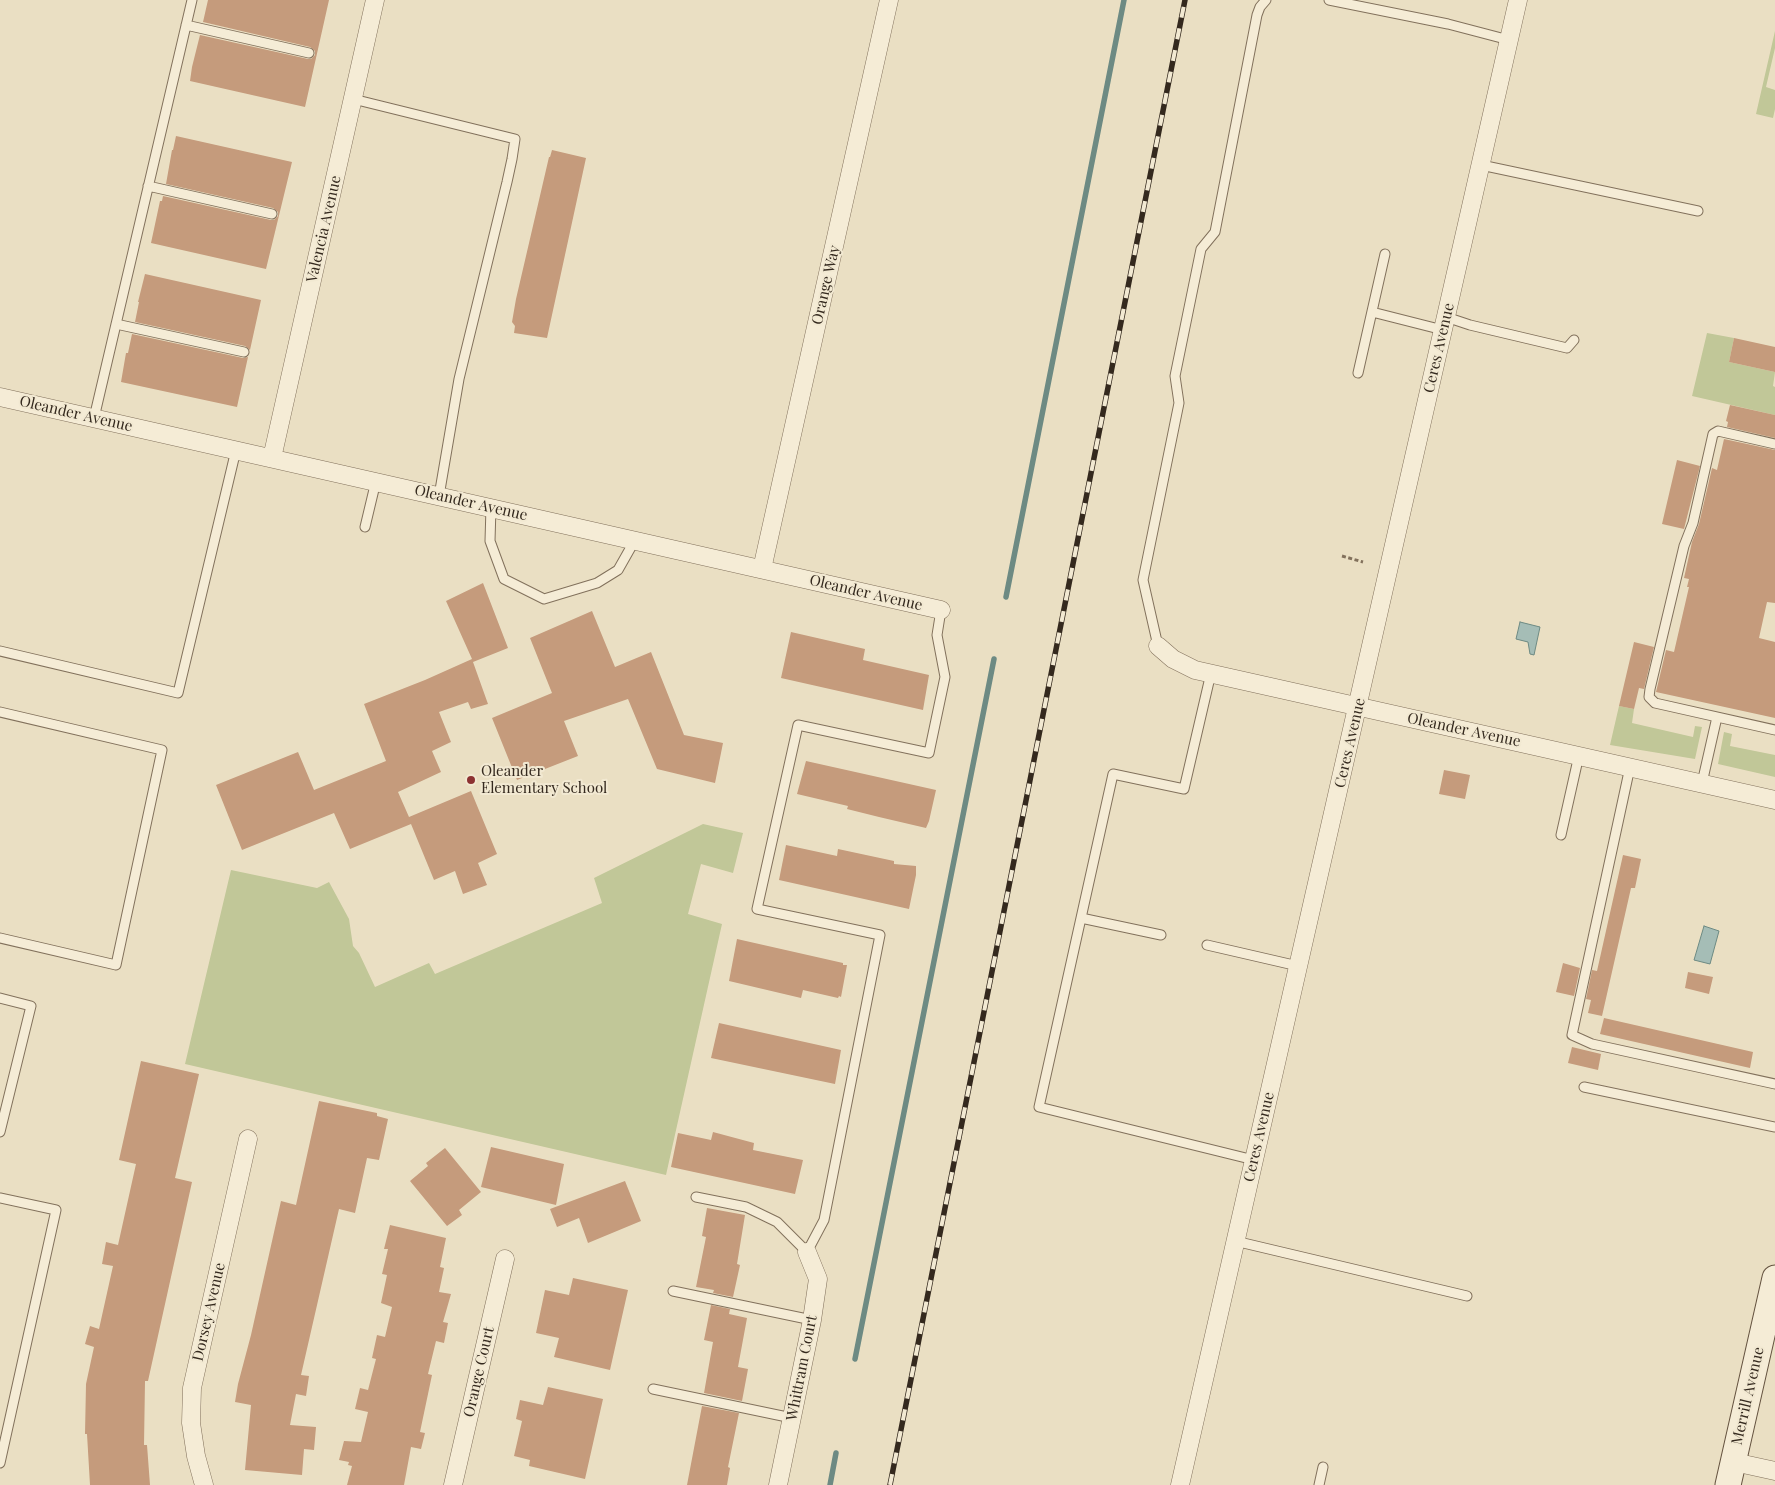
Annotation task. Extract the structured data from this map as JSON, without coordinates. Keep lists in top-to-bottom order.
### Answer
{
  "streets": {
    "main road": ["Merrill Avenue"],
    "street": [
      "Valencia Avenue",
      "Orange Way",
      "Ceres Avenue",
      "Oleander Avenue",
      "Dorsey Avenue",
      "Whittram Court",
      "Orange Court"
    ]
  },
  "crossings": [
    ["Valencia Avenue", "Oleander Avenue"],
    ["Orange Way", "Oleander Avenue"],
    ["Ceres Avenue", "Oleander Avenue"]
  ],
  "places": ["Oleander Elementary School"]
}
